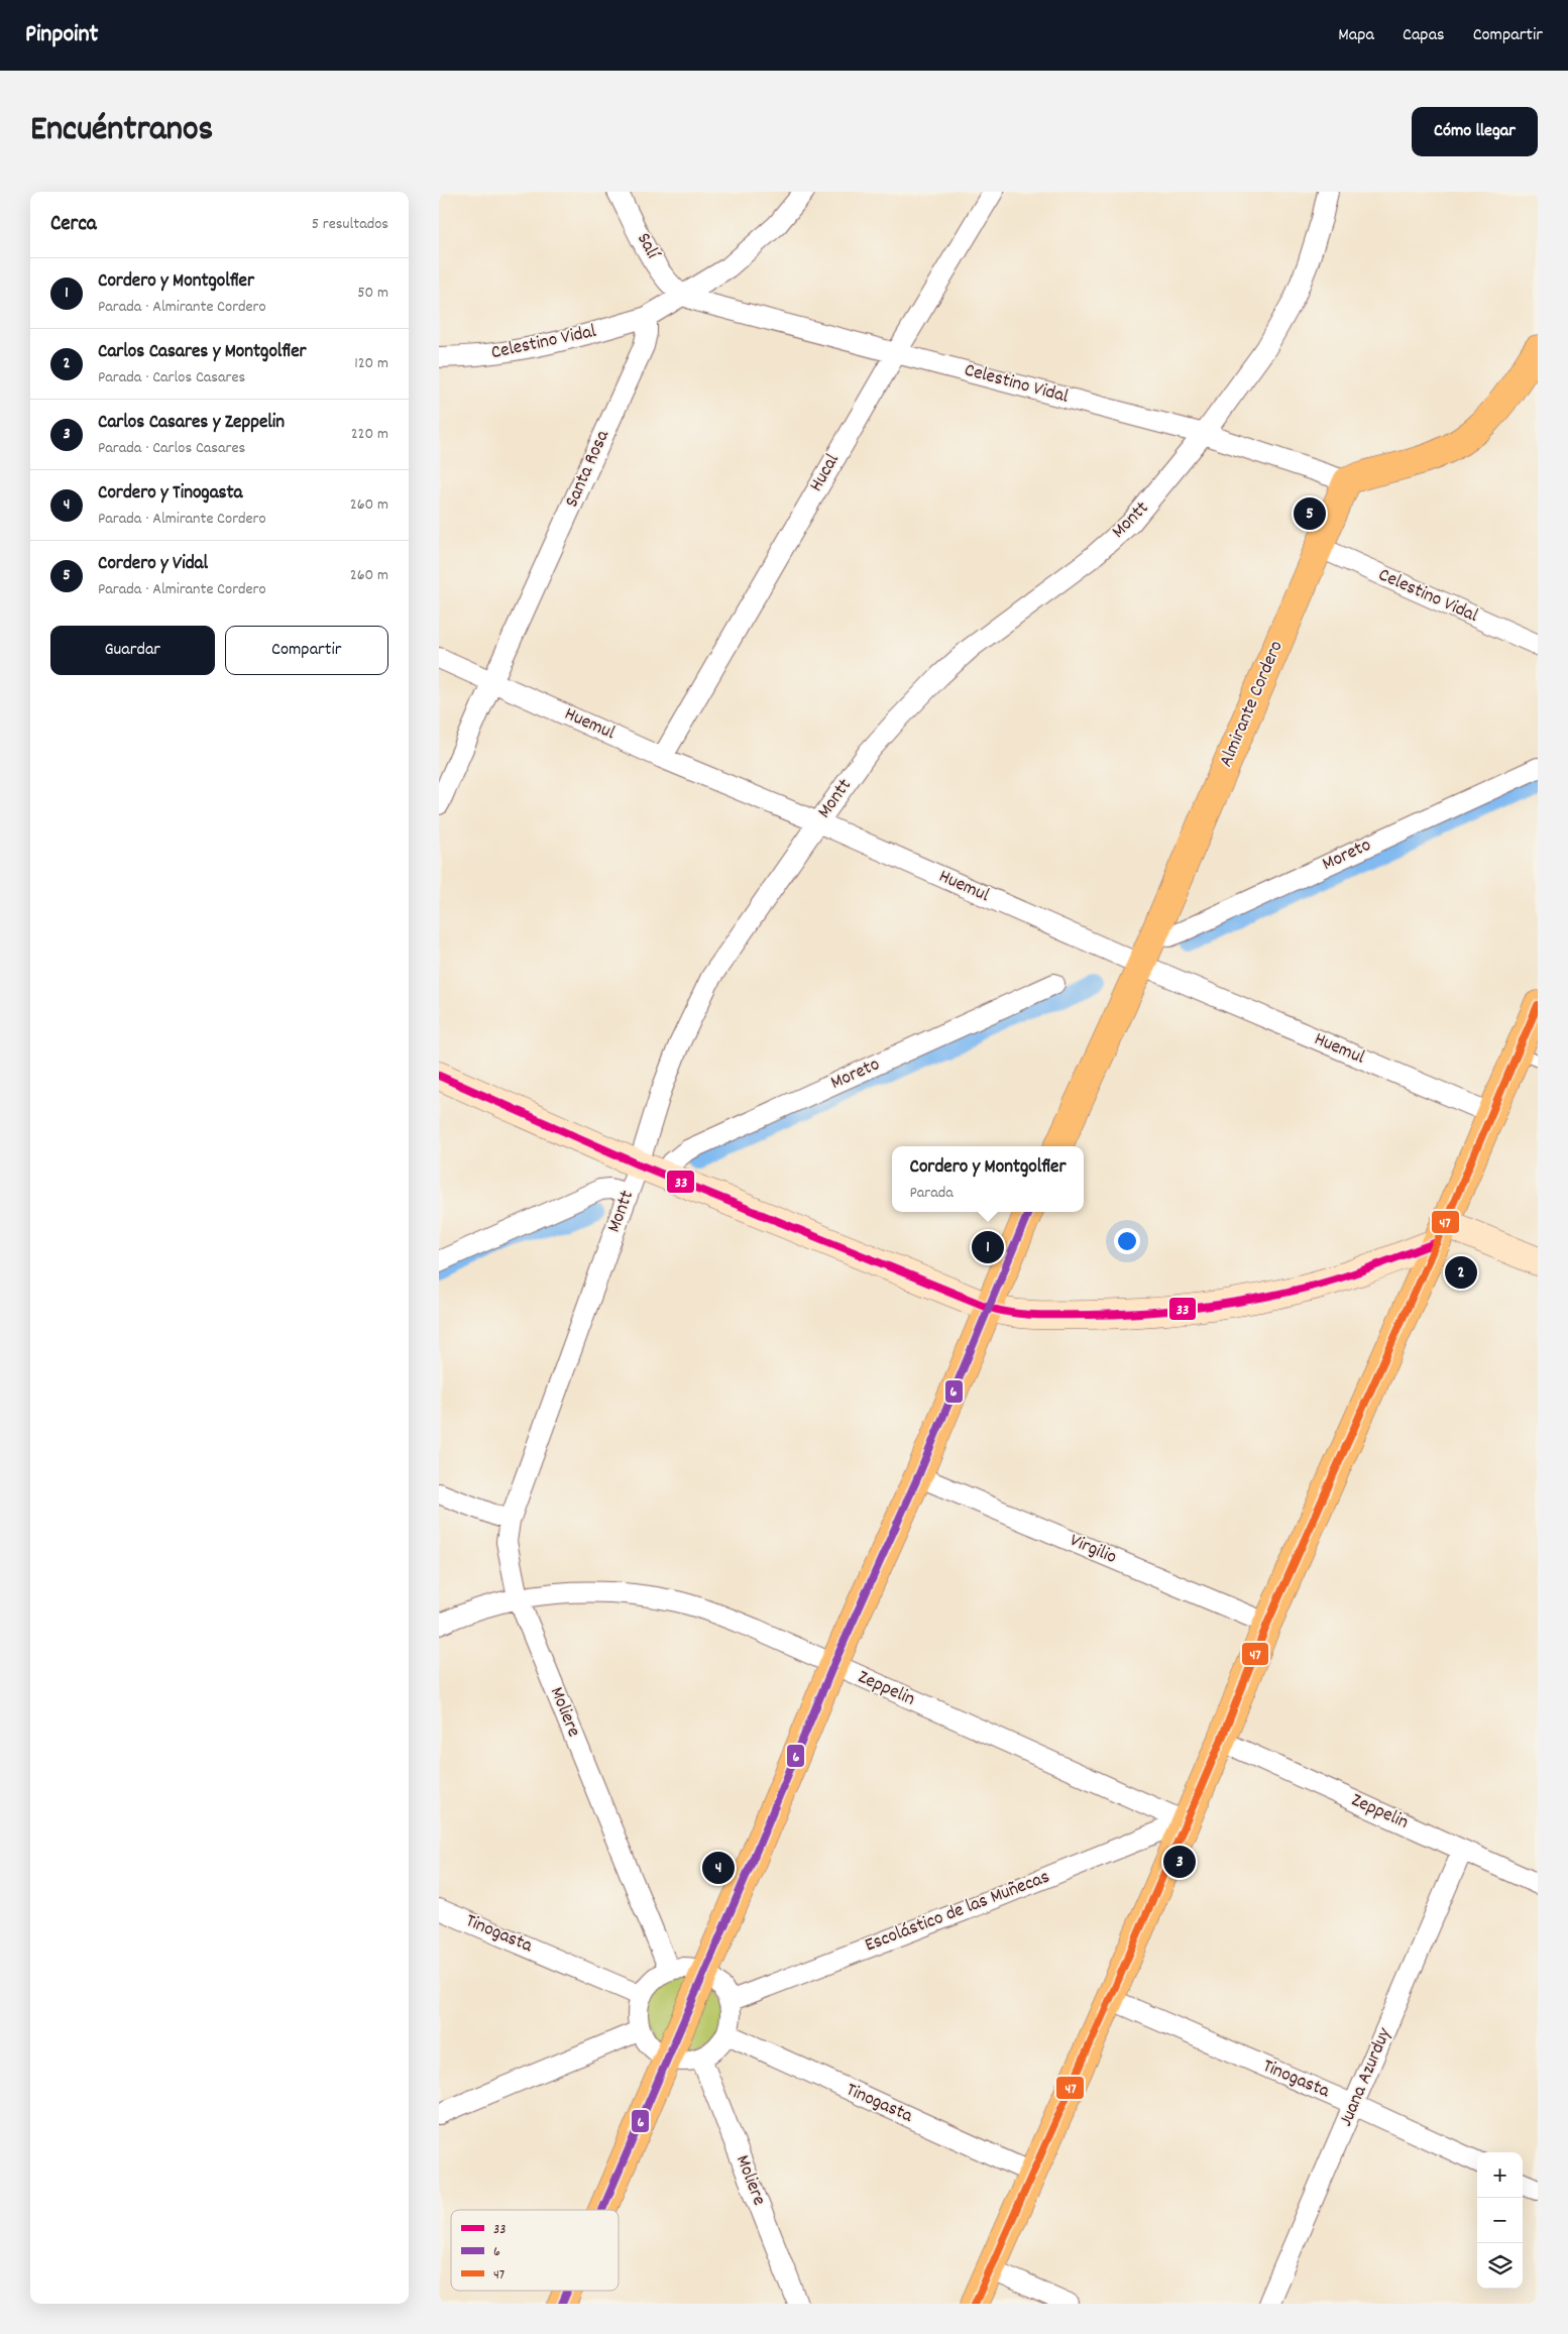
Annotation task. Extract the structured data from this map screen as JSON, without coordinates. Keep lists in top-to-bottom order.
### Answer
{
  "streets": {
    "main road": ["Almirante Cordero"],
    "street": [
      "Salí",
      "Celestino Vidal",
      "Santa Rosa",
      "Hucal",
      "Montt",
      "Huemul",
      "Moreto",
      "Virgilio",
      "Zeppelin",
      "Moliere",
      "Escolástico de las Muñecas",
      "Tinogasta",
      "Juana Azurduy"
    ]
  },
  "crossings": [
    ["Salí", "Celestino Vidal"],
    ["Celestino Vidal", "Santa Rosa"],
    ["Celestino Vidal", "Hucal"],
    ["Celestino Vidal", "Montt"],
    ["Celestino Vidal", "Almirante Cordero"],
    ["Santa Rosa", "Huemul"],
    ["Hucal", "Huemul"],
    ["Montt", "Huemul"],
    ["Montt", "Moliere"],
    ["Almirante Cordero", "Huemul"],
    ["Almirante Cordero", "Moreto"],
    ["Zeppelin", "Moliere"],
    ["Zeppelin", "Escolástico de las Muñecas"],
    ["Zeppelin", "Juana Azurduy"],
    ["Tinogasta", "Juana Azurduy"]
  ],
  "lines": ["transit line 47", "transit line 33", "transit line 6"],
  "legend": ["33", "6", "47"],
  "page": {
    "header": "Pinpoint",
    "nav": ["Mapa", "Capas", "Compartir"],
    "title": "Encuéntranos",
    "buttons": [
      "Cómo llegar",
      ["Guardar", "Compartir"]
    ],
    "heading": ["Cerca", "5 resultados"],
    "list": [
      {
        "mark": "1",
        "name": "Cordero y Montgolfier",
        "note": "Parada · Almirante Cordero",
        "value": "50 m"
      },
      {
        "mark": "2",
        "name": "Carlos Casares y Montgolfier",
        "note": "Parada · Carlos Casares",
        "value": "120 m"
      },
      {
        "mark": "3",
        "name": "Carlos Casares y Zeppelin",
        "note": "Parada · Carlos Casares",
        "value": "220 m"
      },
      {
        "mark": "4",
        "name": "Cordero y Tinogasta",
        "note": "Parada · Almirante Cordero",
        "value": "260 m"
      },
      {
        "mark": "5",
        "name": "Cordero y Vidal",
        "note": "Parada · Almirante Cordero",
        "value": "260 m"
      }
    ],
    "pins": [
      "5",
      "1",
      "2",
      "3",
      "4"
    ],
    "popup": ["Cordero y Montgolfier", "Parada"],
    "map_buttons": ["+", "−"]
  }
}
